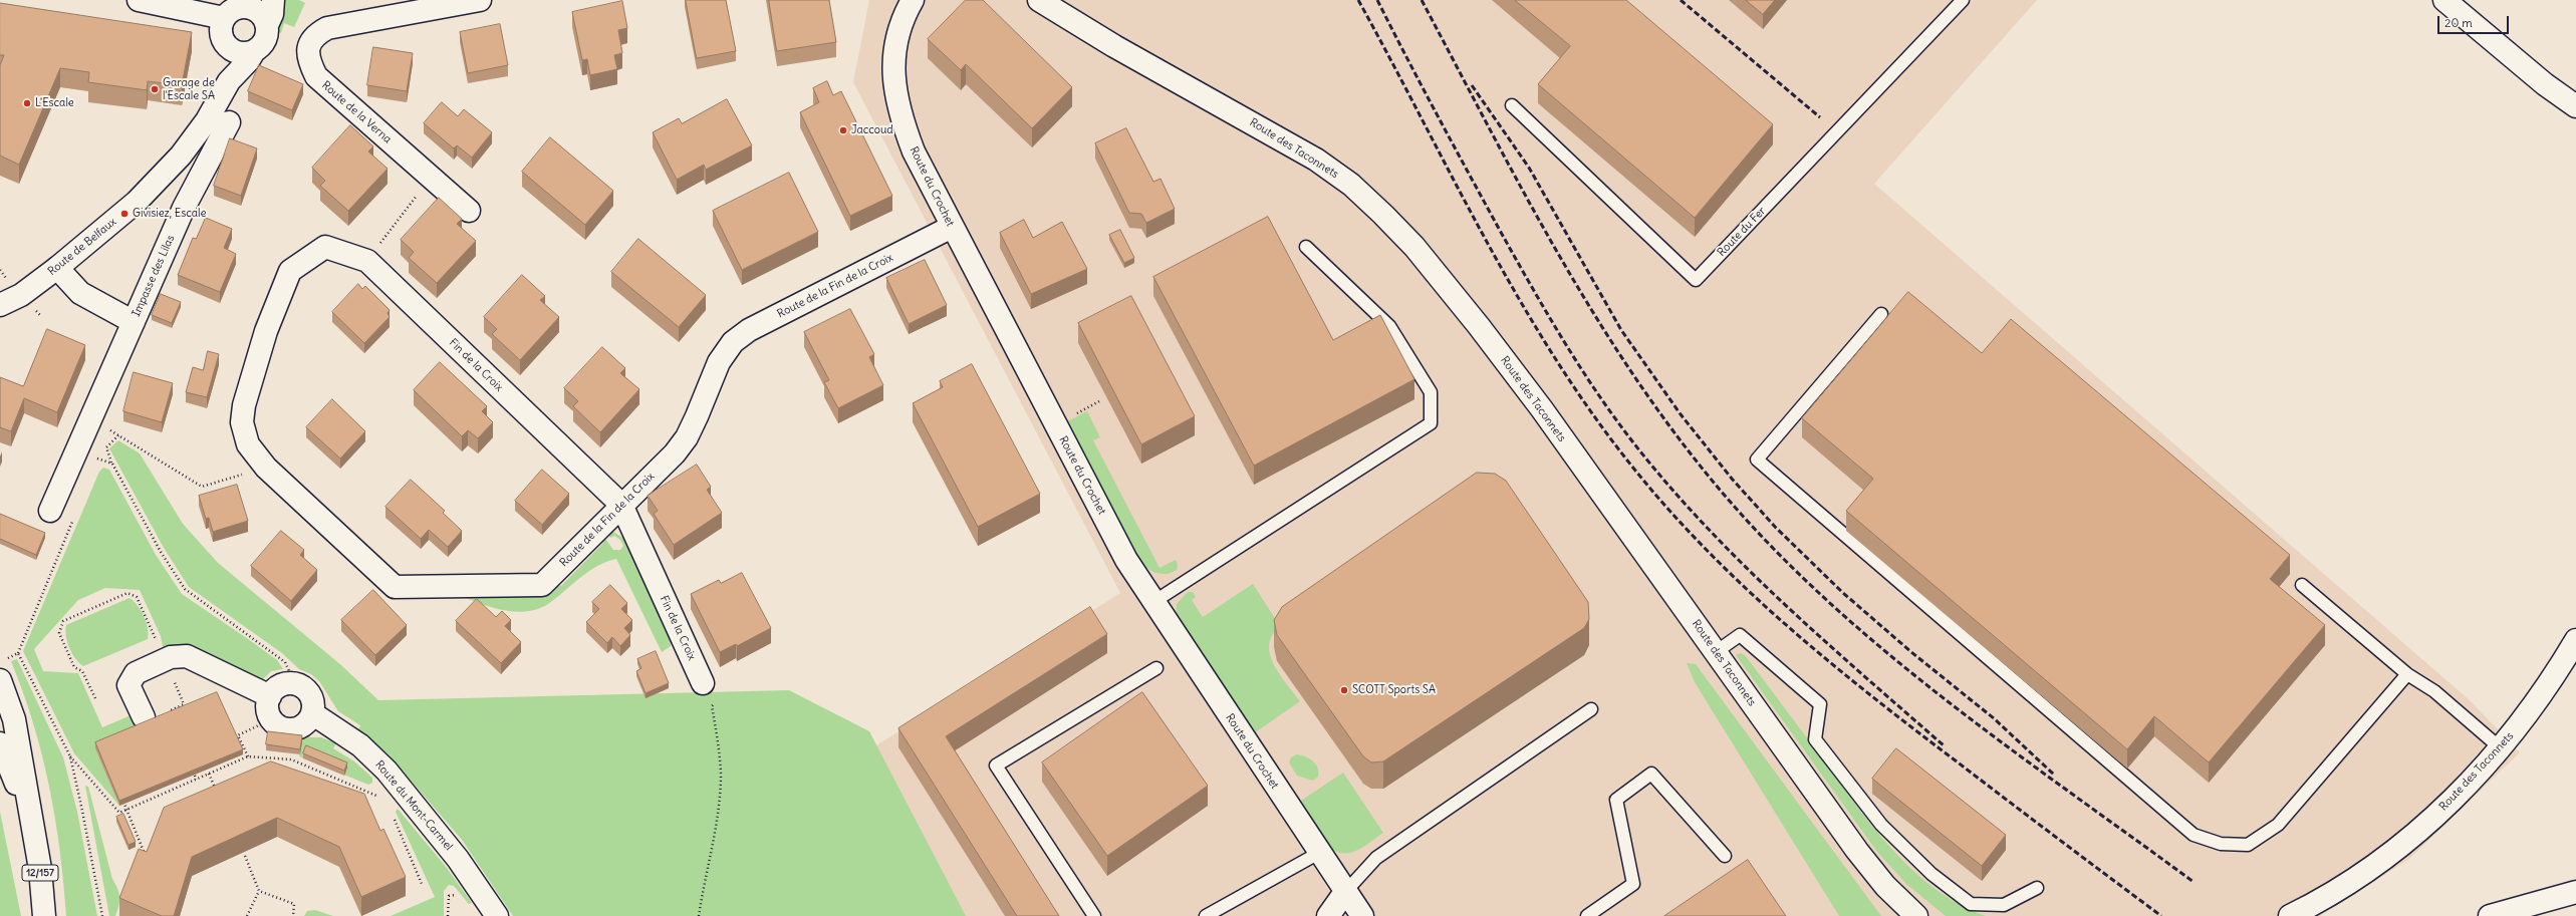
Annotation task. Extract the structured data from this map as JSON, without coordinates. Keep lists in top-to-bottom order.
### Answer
{
  "streets": {
    "main road": [
      "Route de la Verna",
      "Route des Taconnets",
      "Route du Crochet",
      "Route de Belfaux",
      "Impasse des Lilas",
      "Route de la Fin de la Croix",
      "Fin de la Croix",
      "Route du Mont-Carmel",
      "12/157"
    ],
    "lane": ["Route du Fer"]
  },
  "crossings": [
    ["Route du Crochet", "Route de la Fin de la Croix"],
    ["Route de Belfaux", "Impasse des Lilas"],
    ["Route de la Fin de la Croix", "Fin de la Croix"]
  ],
  "places": [
    "Garage de l'Escale SA",
    "L'Escale",
    "Jaccoud",
    "Givisiez, Escale",
    "SCOTT Sports SA"
  ],
  "scale_bar": "20 m"
}
